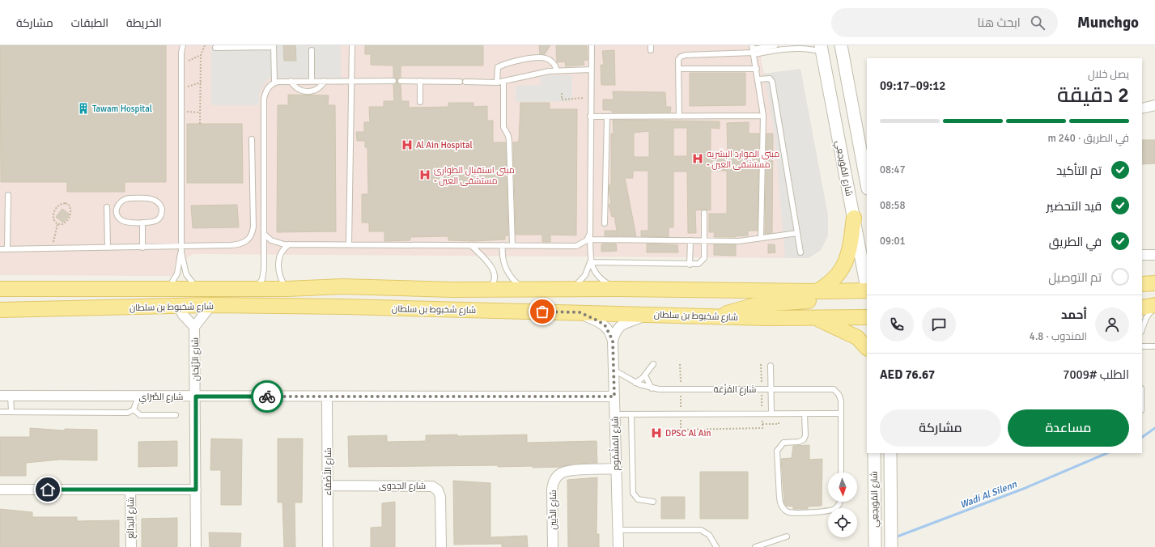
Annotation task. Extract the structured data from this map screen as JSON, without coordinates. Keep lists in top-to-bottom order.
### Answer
{
  "streets": {
    "main road": ["شارع شخبوط بن سلطان"],
    "street": [
      "شارع المُوَيجعِي",
      "شارع الرَّيْحَان",
      "شارع الصِّرَاي",
      "شارع المَشْمُوم",
      "شارع الأَصْفَاء",
      "شارع الجدوى",
      "شارع الدِّيين",
      "شارع البدائع"
    ],
    "lane": ["شارع الفَزْعَة"]
  },
  "crossings": [
    ["شارع شخبوط بن سلطان", "شارع الرَّيْحَان"],
    ["شارع شخبوط بن سلطان", "شارع المَشْمُوم"],
    ["شارع الرَّيْحَان", "شارع الصِّرَاي"],
    ["شارع الفَزْعَة", "شارع المَشْمُوم"],
    ["شارع الصِّرَاي", "شارع المَشْمُوم"],
    ["شارع الصِّرَاي", "شارع الأَصْفَاء"],
    ["شارع المَشْمُوم", "شارع الدِّيين"],
    ["شارع الأَصْفَاء", "شارع الجدوى"]
  ],
  "water": ["Wadi Al Silenn"],
  "places": {
    "building": ["Tawam Hospital"],
    "hospital": [
      "Al Ain Hospital",
      "مبنى الموارد البشريه - مستشفى العين",
      "مبنى استقبال الطوارئ - مستشفى العين",
      "DPSC Al Ain"
    ]
  },
  "north": "bottom",
  "page": {
    "header": "Munchgo",
    "search": "ابحث هنا",
    "nav": ["الخريطة", "الطبقات", "مشاركة"],
    "heading": ["2 دقيقة", "يصل خلال", "09:12–09:17"],
    "panel": [
      "أحمد",
      "المندوب · 4.8",
      "الطلب #7009",
      "AED 76.67"
    ],
    "bar": "في الطريق · 240 m",
    "list": [
      ["تم التأكيد", "08:47"],
      ["قيد التحضير", "08:58"],
      ["في الطريق", "09:01"],
      "تم التوصيل"
    ],
    "buttons": ["مساعدة", "مشاركة"]
  }
}
